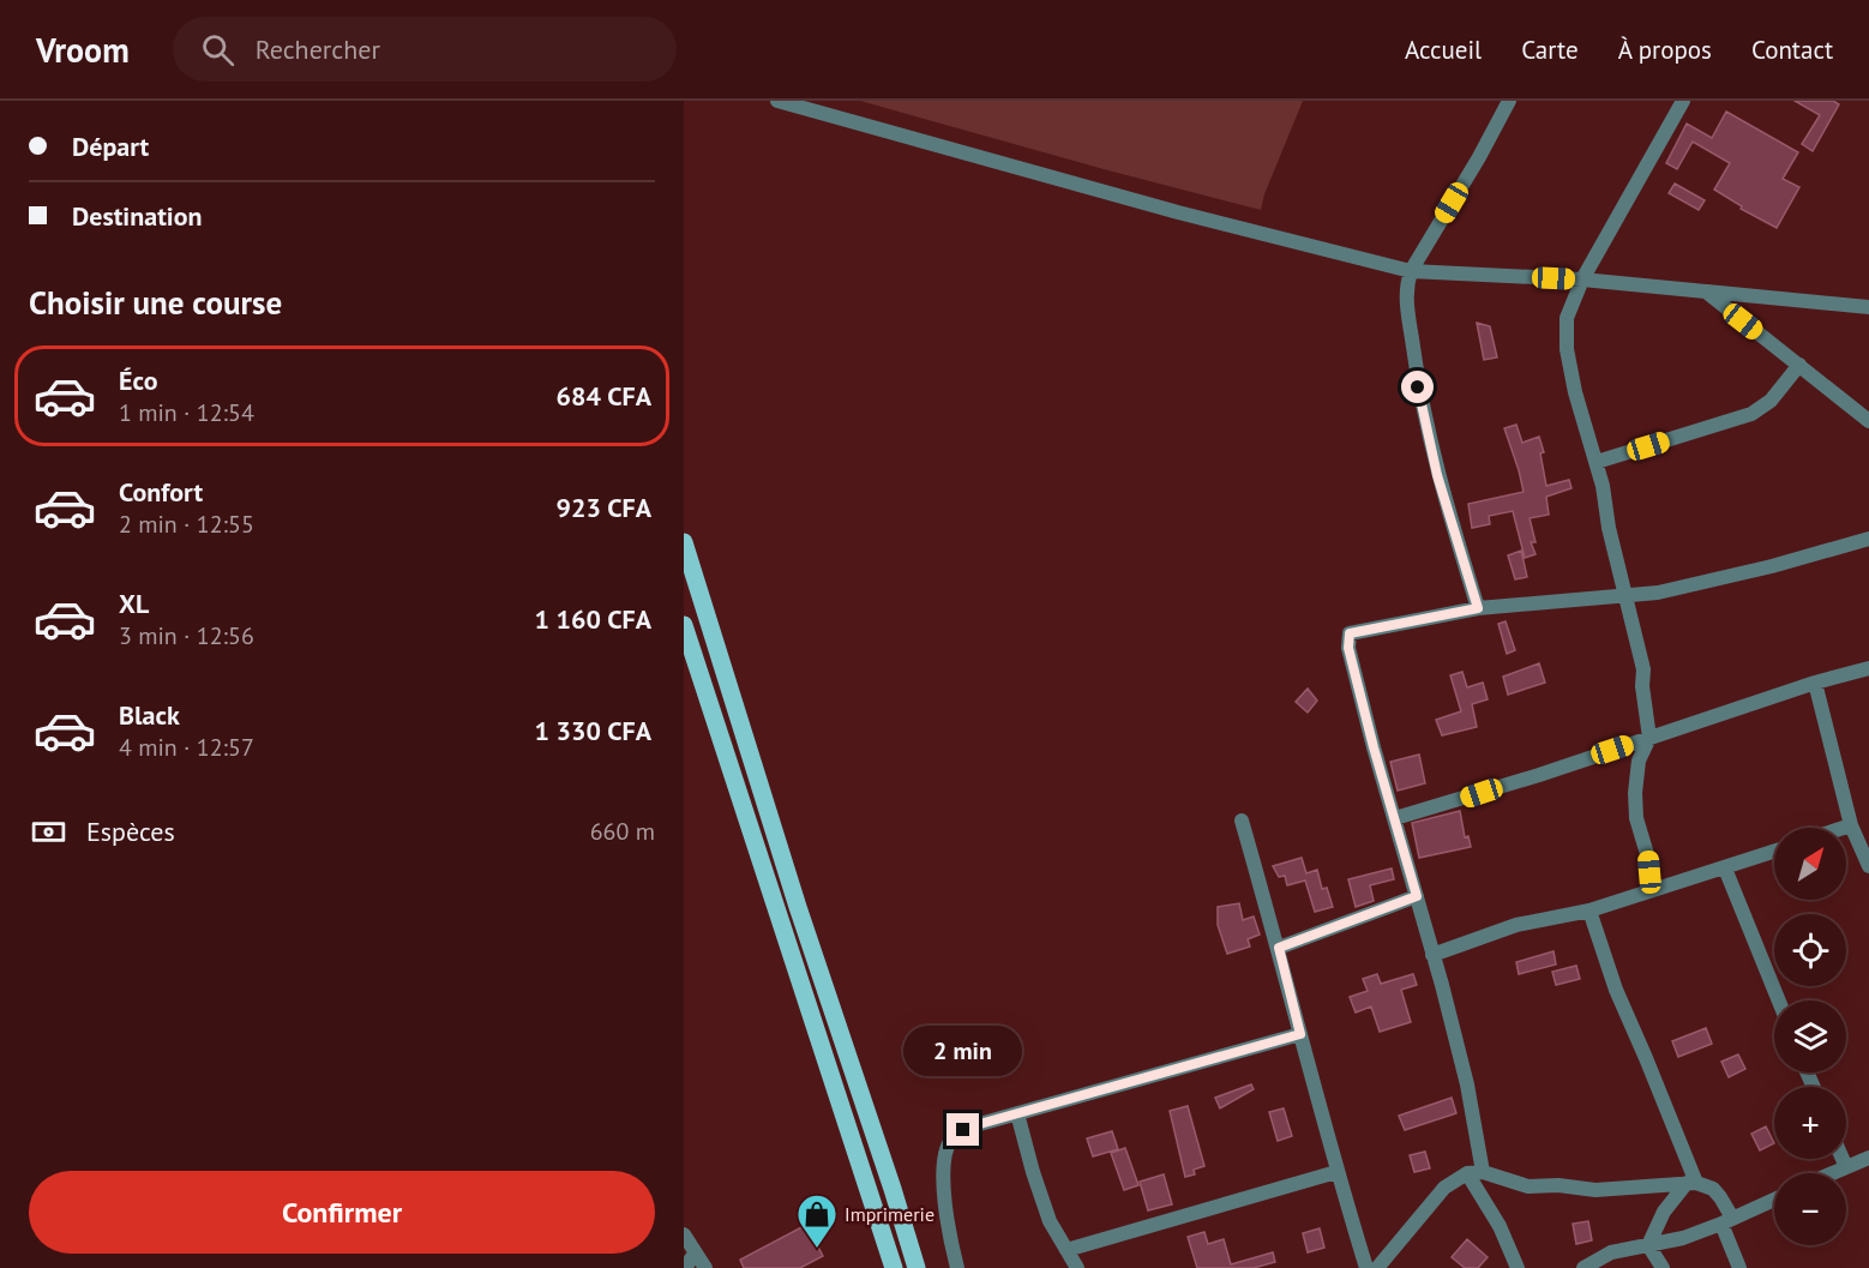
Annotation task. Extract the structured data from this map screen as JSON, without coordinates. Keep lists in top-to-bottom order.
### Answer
{
  "places": {
    "shop": ["Imprimerie"]
  },
  "north": "top right",
  "page": {
    "header": "Vroom",
    "search": "Rechercher",
    "nav": [
      "Accueil",
      "Carte",
      "À propos",
      "Contact"
    ],
    "banner": ["Départ", "Destination"],
    "heading": "Choisir une course",
    "list": [
      {
        "name": "Éco",
        "note": "1 min · 12:54",
        "value": "684 CFA"
      },
      {
        "name": "Confort",
        "note": "2 min · 12:55",
        "value": "923 CFA"
      },
      {
        "name": "XL",
        "note": "3 min · 12:56",
        "value": "1 160 CFA"
      },
      {
        "name": "Black",
        "note": "4 min · 12:57",
        "value": "1 330 CFA"
      }
    ],
    "pay": ["Espèces", "660 m"],
    "map_buttons": ["+", "−"],
    "bubble": "2 min",
    "buttons": "Confirmer"
  }
}
